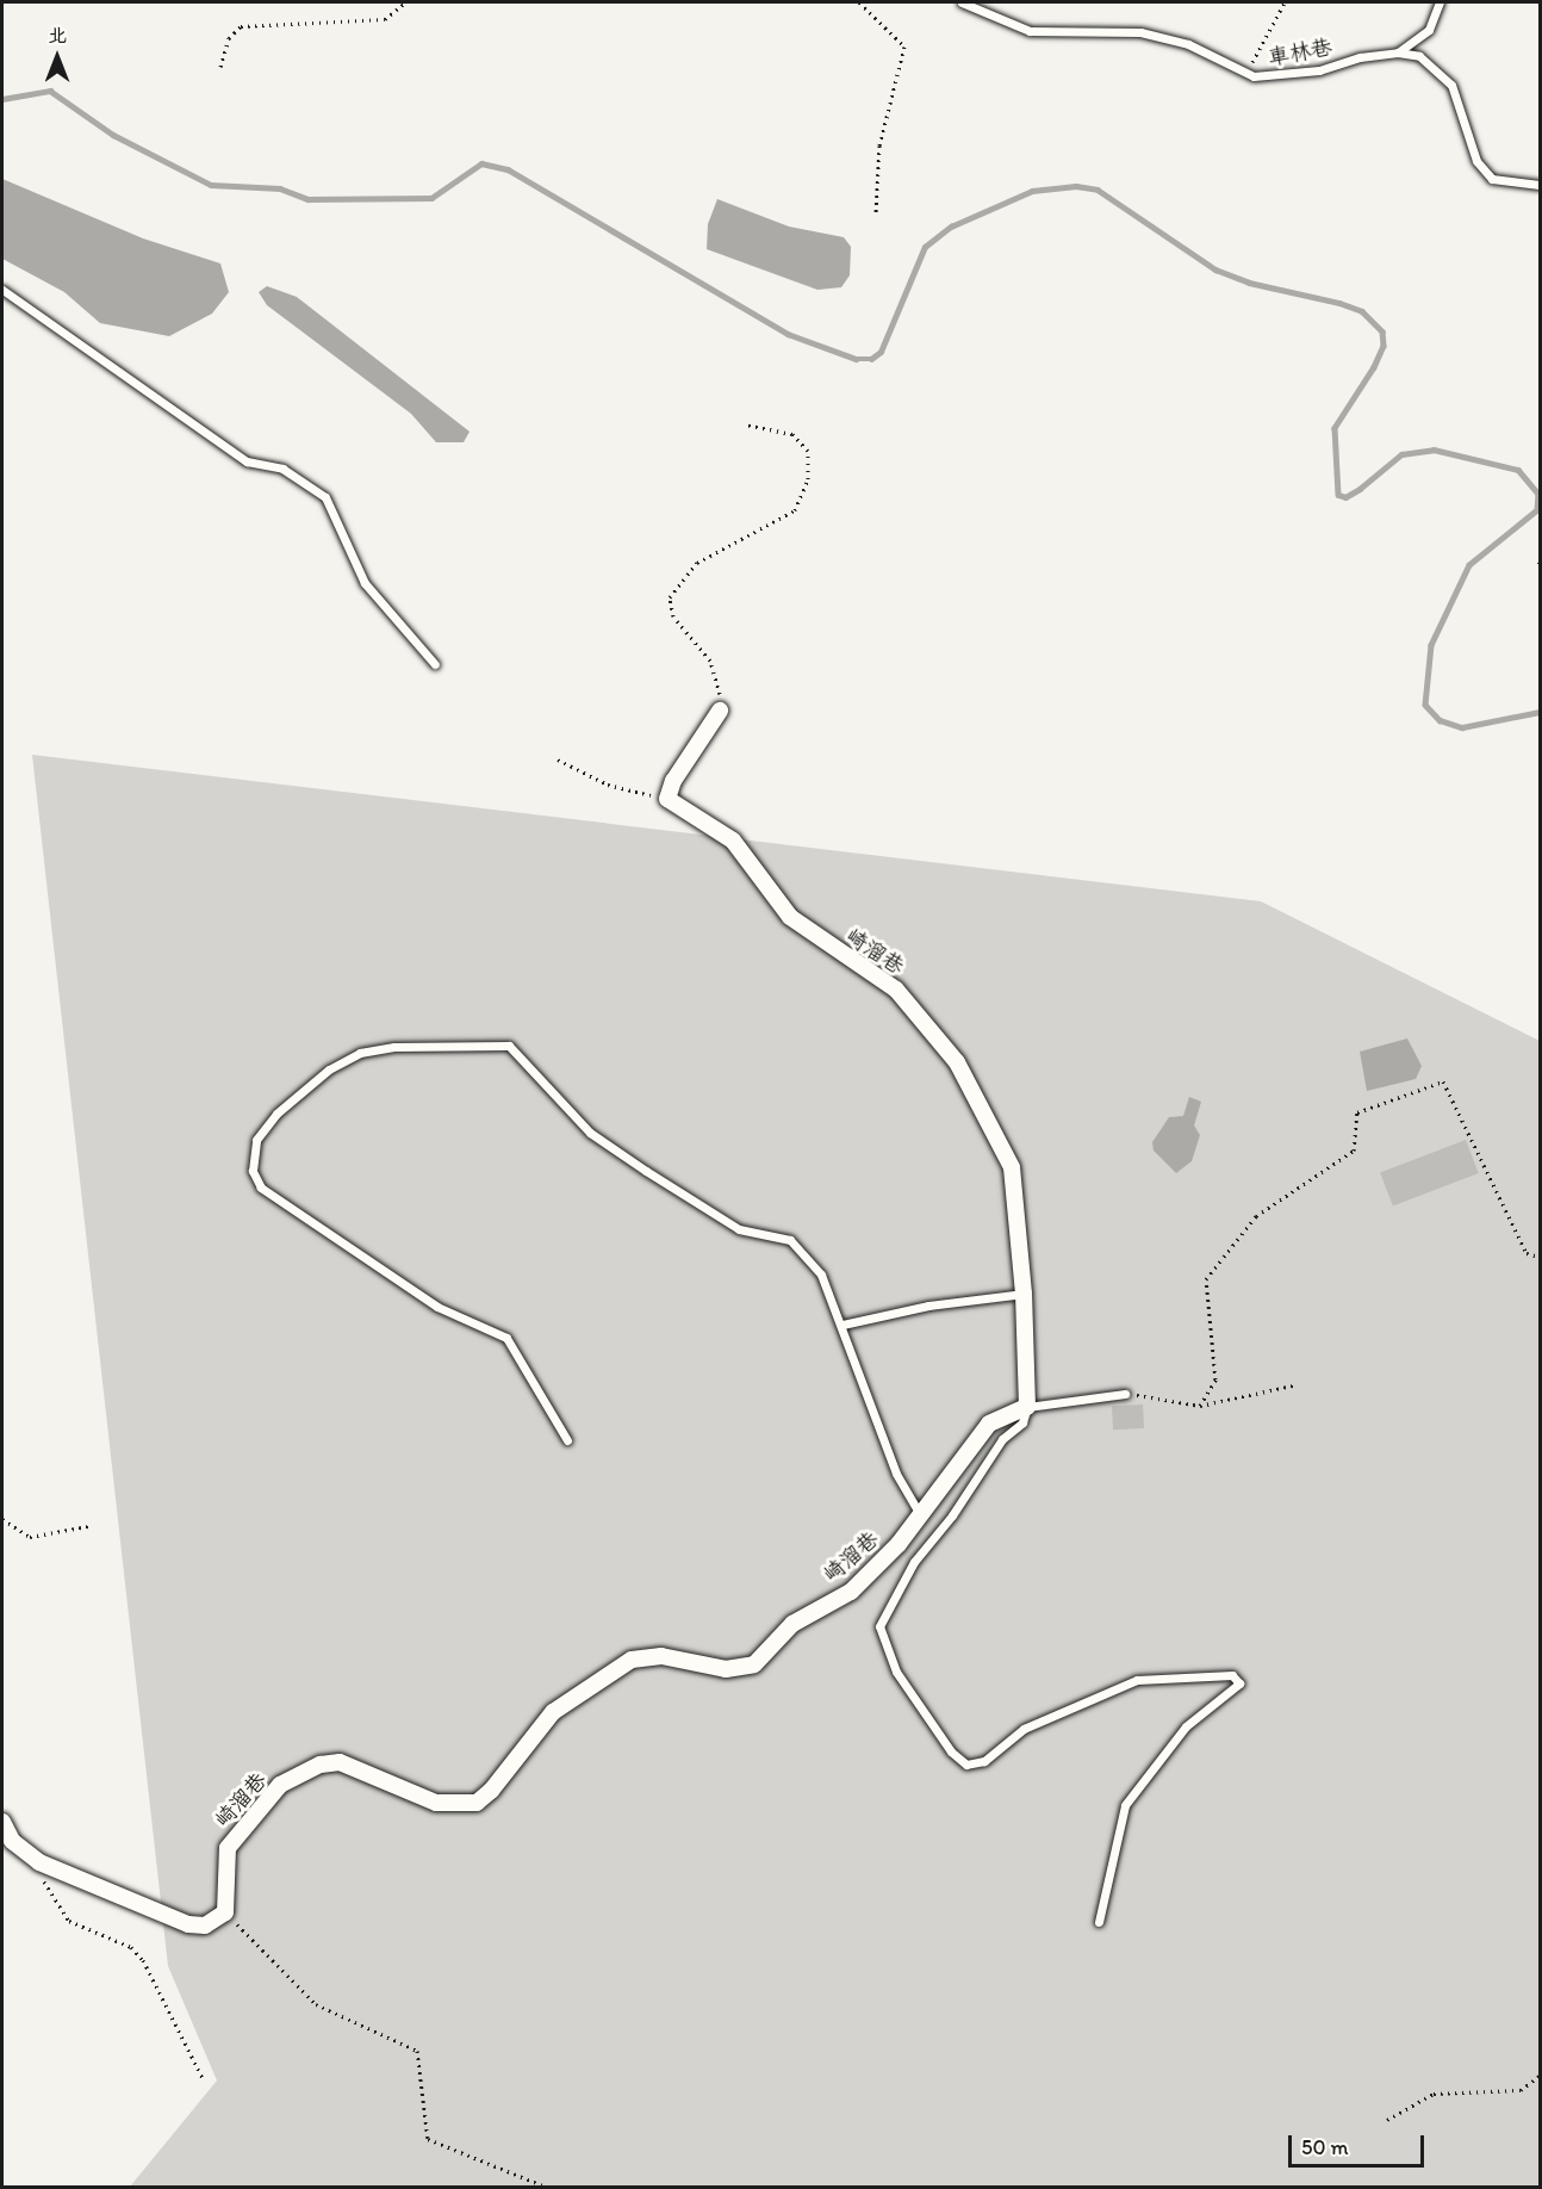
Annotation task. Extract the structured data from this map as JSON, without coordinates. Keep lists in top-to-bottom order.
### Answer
{
  "streets": {
    "street": ["崎溜巷"],
    "lane": ["車林巷"]
  },
  "scale_bar": "50 m",
  "north": "top"
}
